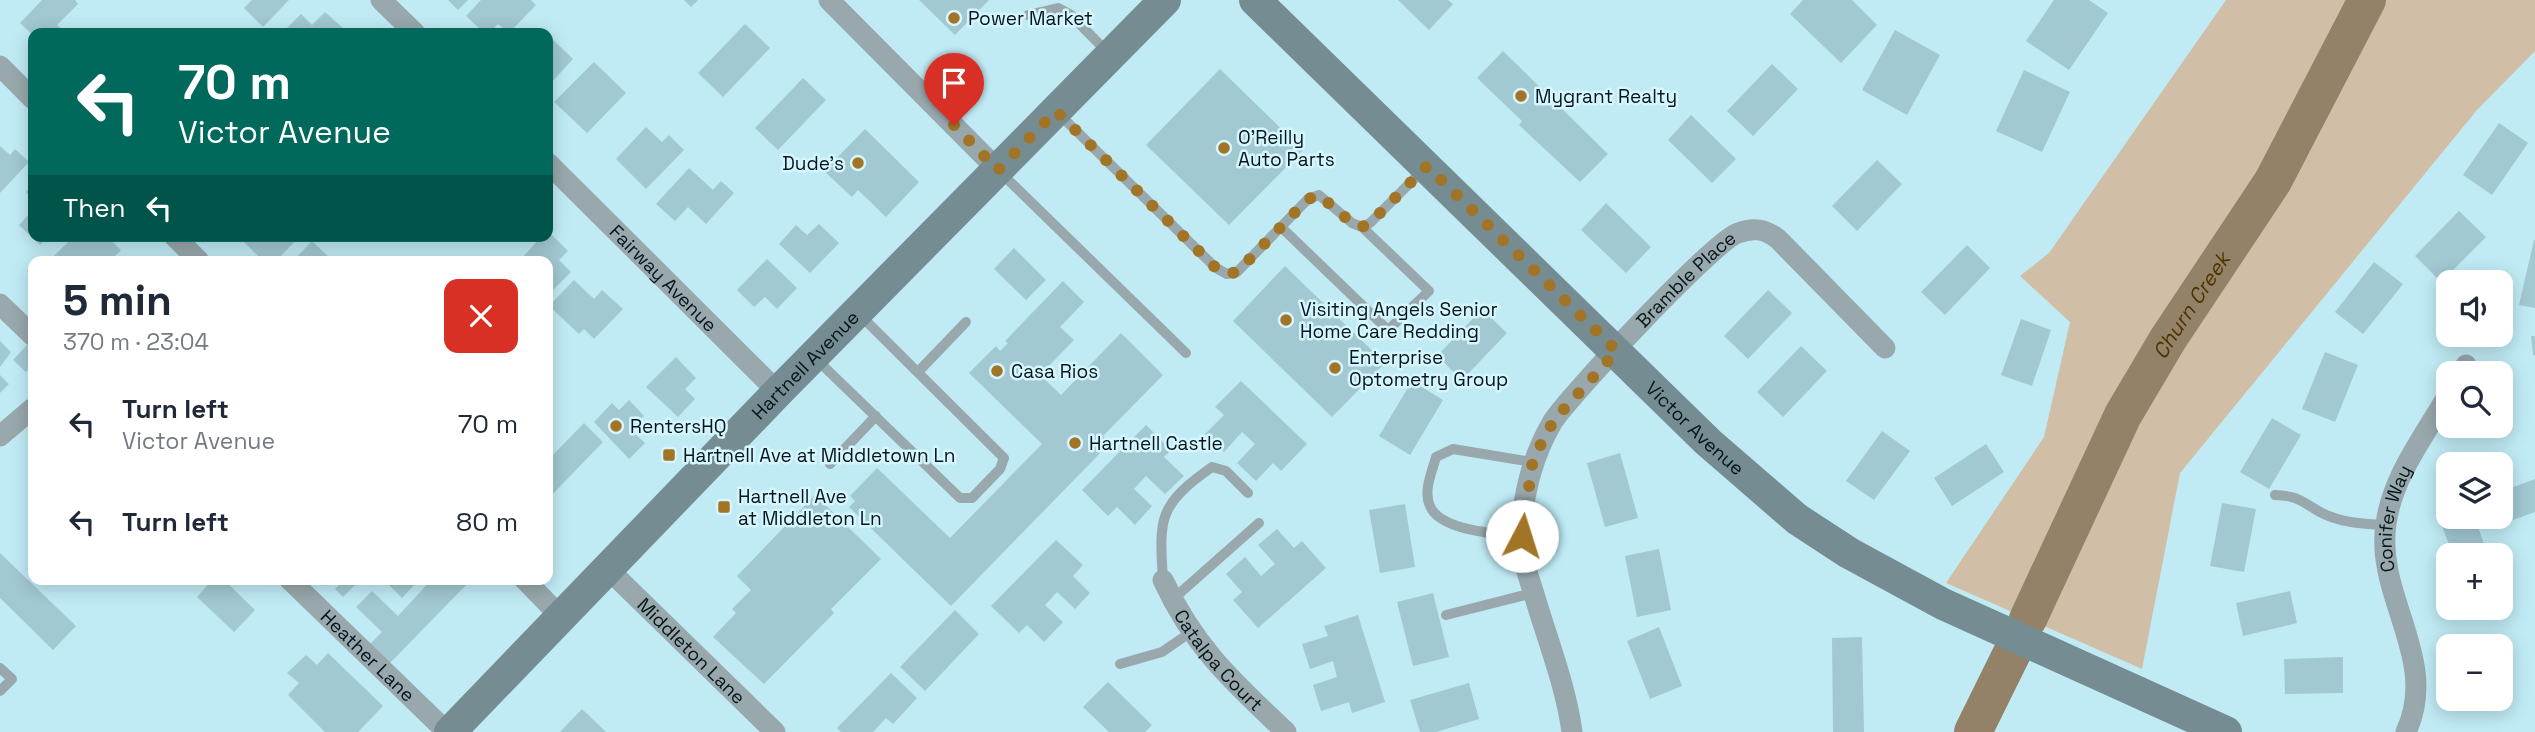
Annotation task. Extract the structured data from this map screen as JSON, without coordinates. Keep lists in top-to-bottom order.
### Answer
{
  "streets": {
    "main road": ["Hartnell Avenue", "Victor Avenue"],
    "street": [
      "Fairway Avenue",
      "Bramble Place",
      "Conifer Way",
      "Middleton Lane",
      "Heather Lane",
      "Catalpa Court"
    ]
  },
  "crossings": [
    ["Fairway Avenue", "Hartnell Avenue"],
    ["Bramble Place", "Victor Avenue"],
    ["Hartnell Avenue", "Middleton Lane"],
    ["Hartnell Avenue", "Heather Lane"]
  ],
  "water": ["Churn Creek"],
  "places": {
    "other": [
      "Power Market",
      "Mygrant Realty",
      "O'Reilly Auto Parts",
      "Dude's",
      "Visiting Angels Senior Home Care Redding",
      "Enterprise Optometry Group",
      "Casa Rios",
      "RentersHQ",
      "Hartnell Castle"
    ],
    "transit": ["Hartnell Ave at Middletown Ln", "Hartnell Ave at Middleton Ln"]
  },
  "page": {
    "turn": ["70 m", "Victor Avenue"],
    "then": "Then",
    "heading": ["5 min", "370 m · 23:04"],
    "map_buttons": ["+", "−"],
    "list": [
      {
        "name": "Turn left",
        "note": "Victor Avenue",
        "value": "70 m"
      },
      {
        "name": "Turn left",
        "value": "80 m"
      }
    ]
  }
}
